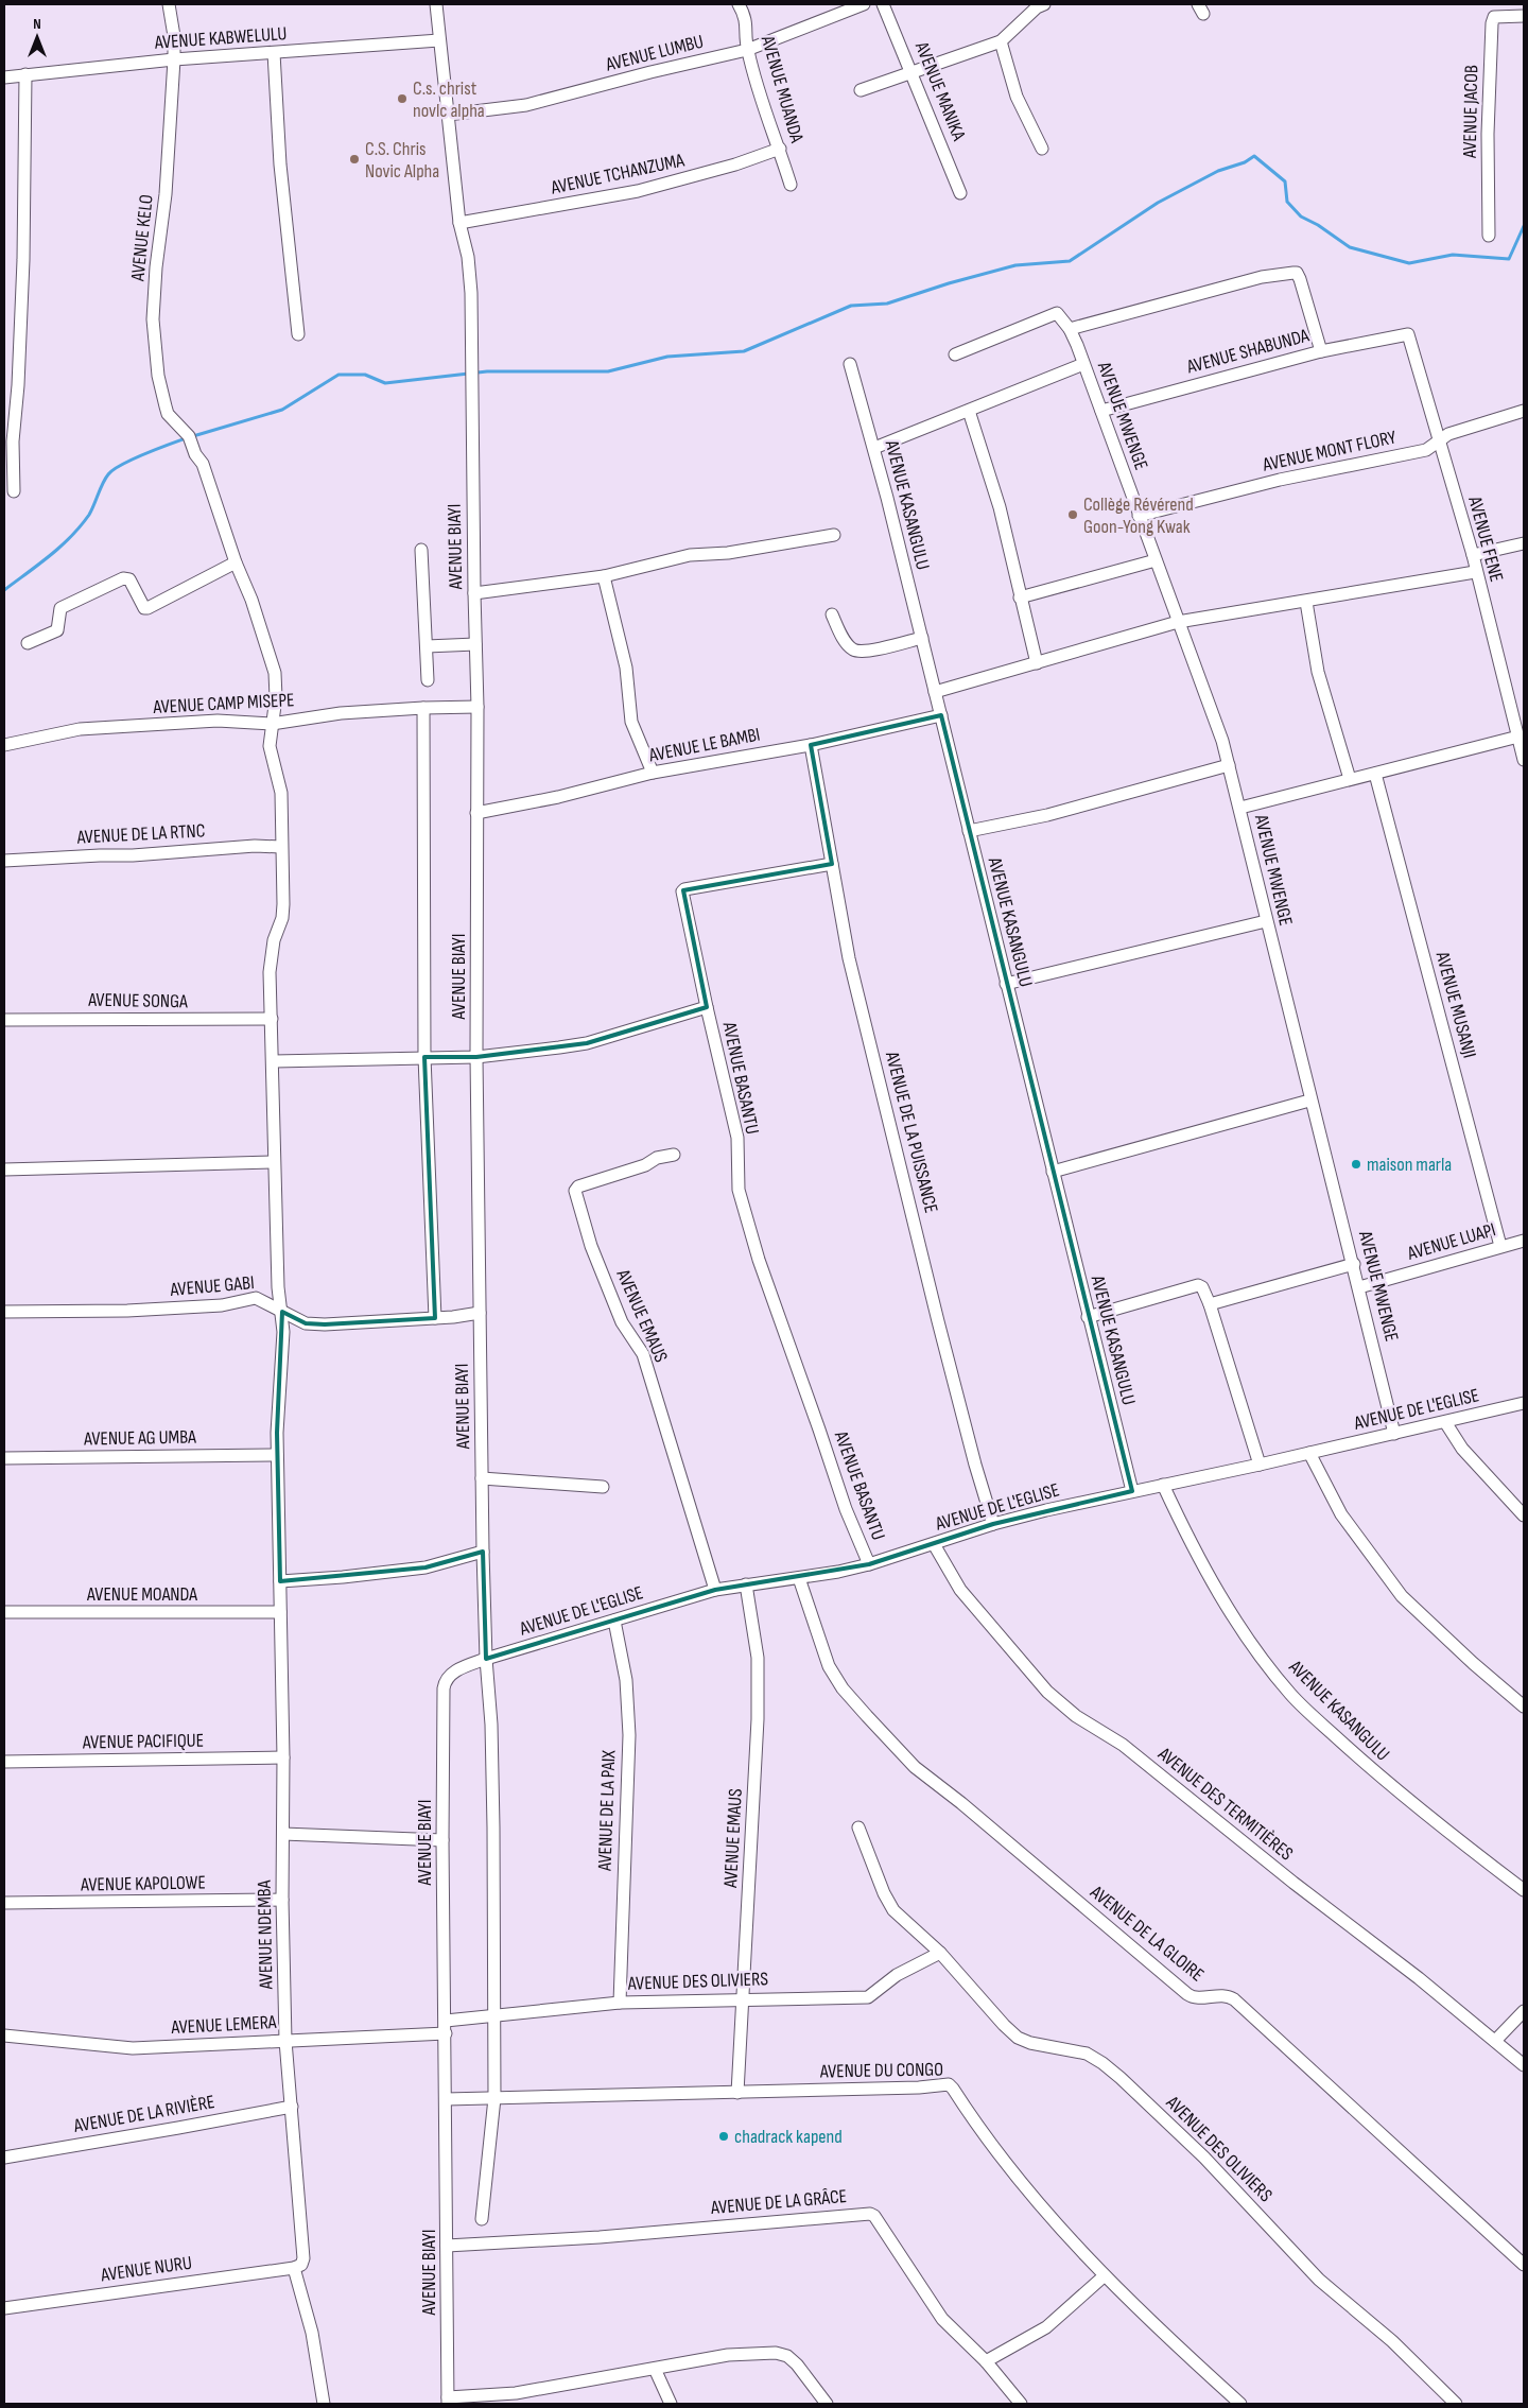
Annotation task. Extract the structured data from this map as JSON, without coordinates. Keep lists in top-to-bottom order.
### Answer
{
  "streets": {
    "street": [
      "AVENUE KABWELULU",
      "AVENUE LUMBU",
      "AVENUE MUANDA",
      "AVENUE MANIKA",
      "AVENUE JACOB",
      "AVENUE TCHANZUMA",
      "AVENUE KELO",
      "AVENUE SHABUNDA",
      "AVENUE MWENGE",
      "AVENUE MONT FLORY",
      "AVENUE KASANGULU",
      "AVENUE FENE",
      "AVENUE BIAYI",
      "AVENUE CAMP MISEPE",
      "AVENUE LE BAMBI",
      "AVENUE DE LA RTNC",
      "AVENUE SONGA",
      "AVENUE MUSANJI",
      "AVENUE BASANTU",
      "AVENUE DE LA PUISSANCE",
      "AVENUE LUAPI",
      "AVENUE GABI",
      "AVENUE EMAUS",
      "AVENUE DE L'EGLISE",
      "AVENUE AG UMBA",
      "AVENUE MOANDA",
      "AVENUE PACIFIQUE",
      "AVENUE DES TERMITIÈRES",
      "AVENUE DE LA PAIX",
      "AVENUE KAPOLOWE",
      "AVENUE DE LA GLOIRE",
      "AVENUE NDEMBA",
      "AVENUE DES OLIVIERS",
      "AVENUE LEMERA",
      "AVENUE DU CONGO",
      "AVENUE DE LA RIVIÈRE",
      "AVENUE DE LA GRÂCE",
      "AVENUE NURU"
    ]
  },
  "crossings": [
    ["AVENUE KABWELULU", "AVENUE KELO"],
    ["AVENUE KABWELULU", "AVENUE BIAYI"],
    ["AVENUE LUMBU", "AVENUE MUANDA"],
    ["AVENUE LUMBU", "AVENUE BIAYI"],
    ["AVENUE MUANDA", "AVENUE TCHANZUMA"],
    ["AVENUE TCHANZUMA", "AVENUE BIAYI"],
    ["AVENUE KELO", "AVENUE CAMP MISEPE"],
    ["AVENUE KELO", "AVENUE DE LA RTNC"],
    ["AVENUE KELO", "AVENUE SONGA"],
    ["AVENUE KELO", "AVENUE NDEMBA"],
    ["AVENUE SHABUNDA", "AVENUE MWENGE"],
    ["AVENUE SHABUNDA", "AVENUE FENE"],
    ["AVENUE MWENGE", "AVENUE MONT FLORY"],
    ["AVENUE MWENGE", "AVENUE LUAPI"],
    ["AVENUE MWENGE", "AVENUE DE L'EGLISE"],
    ["AVENUE MONT FLORY", "AVENUE FENE"],
    ["AVENUE KASANGULU", "AVENUE LE BAMBI"],
    ["AVENUE KASANGULU", "AVENUE DE L'EGLISE"],
    ["AVENUE BIAYI", "AVENUE CAMP MISEPE"],
    ["AVENUE BIAYI", "AVENUE LE BAMBI"],
    ["AVENUE BIAYI", "AVENUE GABI"],
    ["AVENUE BIAYI", "AVENUE DE L'EGLISE"],
    ["AVENUE BIAYI", "AVENUE DES OLIVIERS"],
    ["AVENUE BIAYI", "AVENUE LEMERA"],
    ["AVENUE BIAYI", "AVENUE DU CONGO"],
    ["AVENUE BIAYI", "AVENUE DE LA GRÂCE"],
    ["AVENUE LE BAMBI", "AVENUE DE LA PUISSANCE"],
    ["AVENUE SONGA", "AVENUE NDEMBA"],
    ["AVENUE MUSANJI", "AVENUE LUAPI"],
    ["AVENUE BASANTU", "AVENUE DE LA PUISSANCE"],
    ["AVENUE BASANTU", "AVENUE DE L'EGLISE"],
    ["AVENUE DE LA PUISSANCE", "AVENUE DE L'EGLISE"],
    ["AVENUE GABI", "AVENUE NDEMBA"],
    ["AVENUE EMAUS", "AVENUE DE L'EGLISE"],
    ["AVENUE EMAUS", "AVENUE DES OLIVIERS"],
    ["AVENUE EMAUS", "AVENUE DU CONGO"],
    ["AVENUE DE L'EGLISE", "AVENUE DES TERMITIÈRES"],
    ["AVENUE DE L'EGLISE", "AVENUE DE LA PAIX"],
    ["AVENUE DE L'EGLISE", "AVENUE DE LA GLOIRE"],
    ["AVENUE AG UMBA", "AVENUE NDEMBA"],
    ["AVENUE MOANDA", "AVENUE NDEMBA"],
    ["AVENUE PACIFIQUE", "AVENUE NDEMBA"],
    ["AVENUE DE LA PAIX", "AVENUE DES OLIVIERS"],
    ["AVENUE KAPOLOWE", "AVENUE NDEMBA"],
    ["AVENUE NDEMBA", "AVENUE LEMERA"],
    ["AVENUE NDEMBA", "AVENUE DE LA RIVIÈRE"],
    ["AVENUE NDEMBA", "AVENUE NURU"],
    ["AVENUE DES OLIVIERS", "AVENUE LEMERA"]
  ],
  "places": [
    "C.s. christ novlc alpha",
    "C.S. Chris Novic Alpha",
    "Collège Révérend Goon-Yong Kwak",
    "maison marla",
    "chadrack kapend"
  ],
  "north": "top"
}
